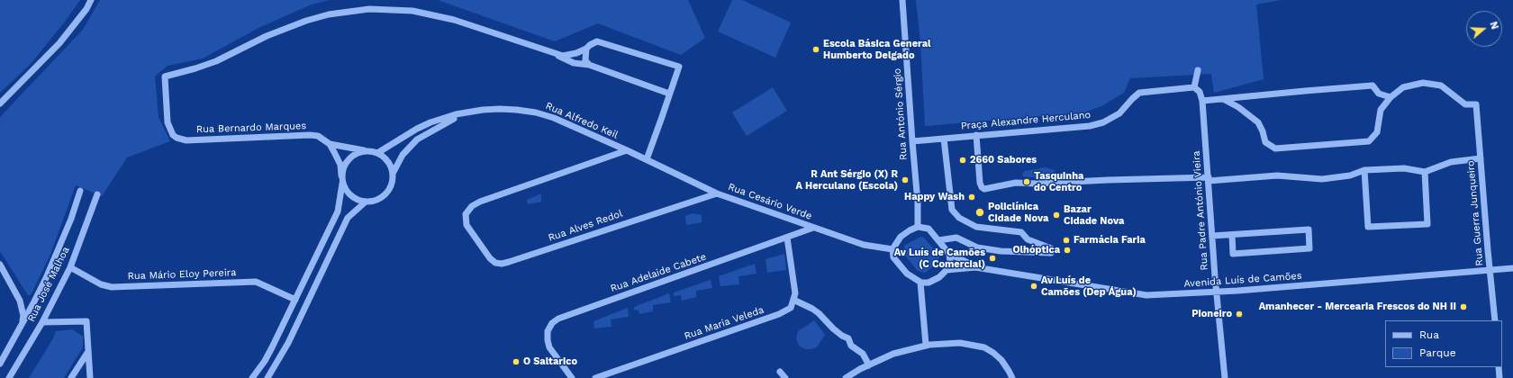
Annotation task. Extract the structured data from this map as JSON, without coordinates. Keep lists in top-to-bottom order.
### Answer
{
  "streets": {
    "street": [
      "Rua António Sérgio",
      "Rua Alfredo Keil",
      "Praça Alexandre Herculano",
      "Rua Bernardo Marques",
      "Rua Cesário Verde",
      "Rua Padre António Vieira",
      "Rua Guerra Junqueiro",
      "Rua Alves Redol",
      "Rua Adelaide Cabete",
      "Rua Mário Eloy Pereira",
      "Avenida Luís de Camões",
      "Rua José Malhoa",
      "Rua Maria Veleda"
    ]
  },
  "crossings": [
    ["Rua António Sérgio", "Praça Alexandre Herculano"],
    ["Rua António Sérgio", "Rua Cesário Verde"],
    ["Rua Alfredo Keil", "Rua Bernardo Marques"],
    ["Rua Alfredo Keil", "Rua Cesário Verde"],
    ["Rua Alfredo Keil", "Rua Alves Redol"],
    ["Praça Alexandre Herculano", "Rua Padre António Vieira"],
    ["Rua Cesário Verde", "Rua Alves Redol"],
    ["Rua Cesário Verde", "Rua Adelaide Cabete"],
    ["Rua Padre António Vieira", "Avenida Luís de Camões"],
    ["Rua Guerra Junqueiro", "Avenida Luís de Camões"],
    ["Rua Mário Eloy Pereira", "Rua José Malhoa"]
  ],
  "places": [
    "Escola Básica General Humberto Delgado",
    "2660 Sabores",
    "R Ant Sérgio (X) R A Herculano (Escola)",
    "Tasquinha do Centro",
    "Happy Wash",
    "Policlínica Cidade Nova",
    "Bazar Cidade Nova",
    "Farmácia Faria",
    "Olhóptica",
    "Av Luís de Camões (C Comercial)",
    "Av Luís de Camões (Dep Água)",
    "Amanhecer - Mercearia Frescos do NH II",
    "Pioneiro",
    "O Saltarico"
  ],
  "legend": ["Rua", "Parque"],
  "north": "right"
}
